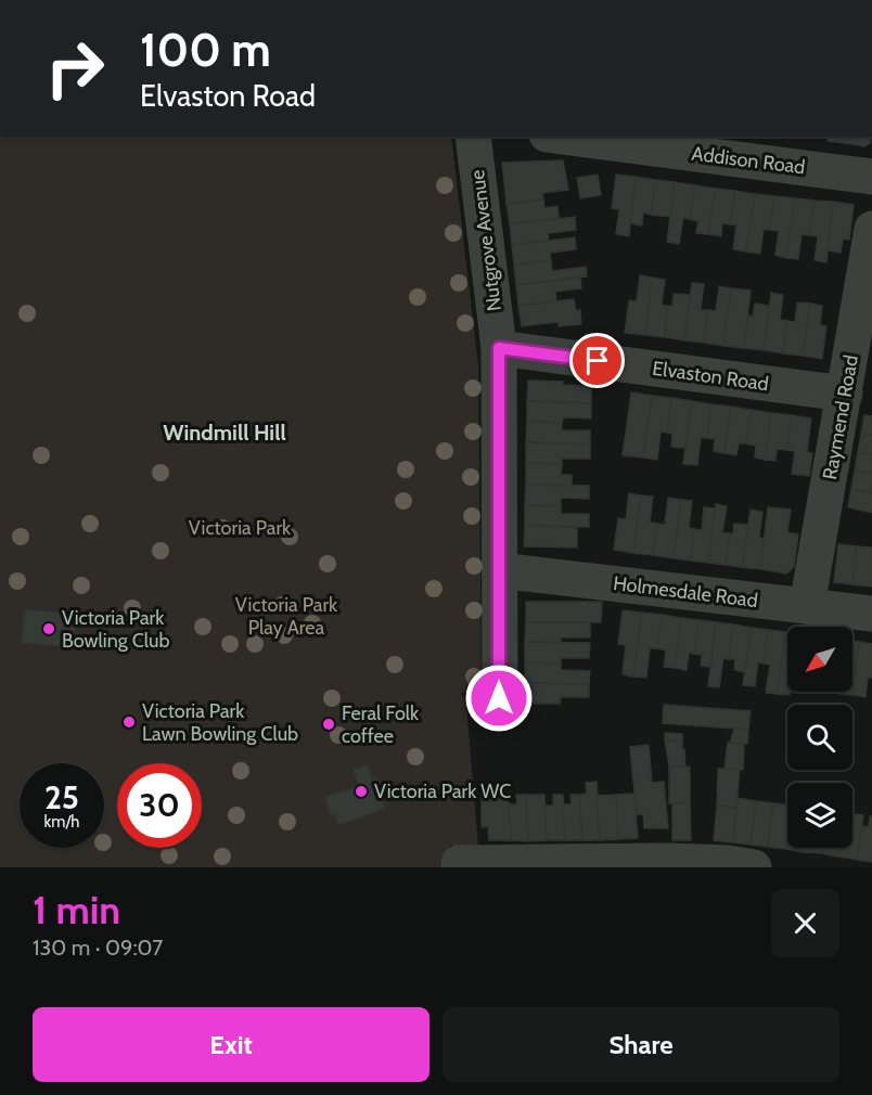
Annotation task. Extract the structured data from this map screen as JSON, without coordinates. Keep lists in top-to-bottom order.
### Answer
{
  "streets": {
    "street": [
      "Addison Road",
      "Nutgrove Avenue",
      "Elvaston Road",
      "Raymend Road",
      "Holmesdale Road"
    ]
  },
  "crossings": [
    ["Nutgrove Avenue", "Elvaston Road"],
    ["Nutgrove Avenue", "Holmesdale Road"],
    ["Elvaston Road", "Raymend Road"],
    ["Raymend Road", "Holmesdale Road"]
  ],
  "districts": ["Windmill Hill"],
  "parks": ["Victoria Park", "Victoria Park Play Area"],
  "places": [
    "Victoria Park Bowling Club",
    "Victoria Park Lawn Bowling Club",
    "Feral Folk coffee",
    "Victoria Park WC"
  ],
  "north": "bottom left",
  "page": {
    "turn": ["100 m", "Elvaston Road"],
    "speed": "25 km/h",
    "limit": "30",
    "heading": ["1 min", "130 m · 09:07"],
    "buttons": ["Exit", "Share"]
  }
}
